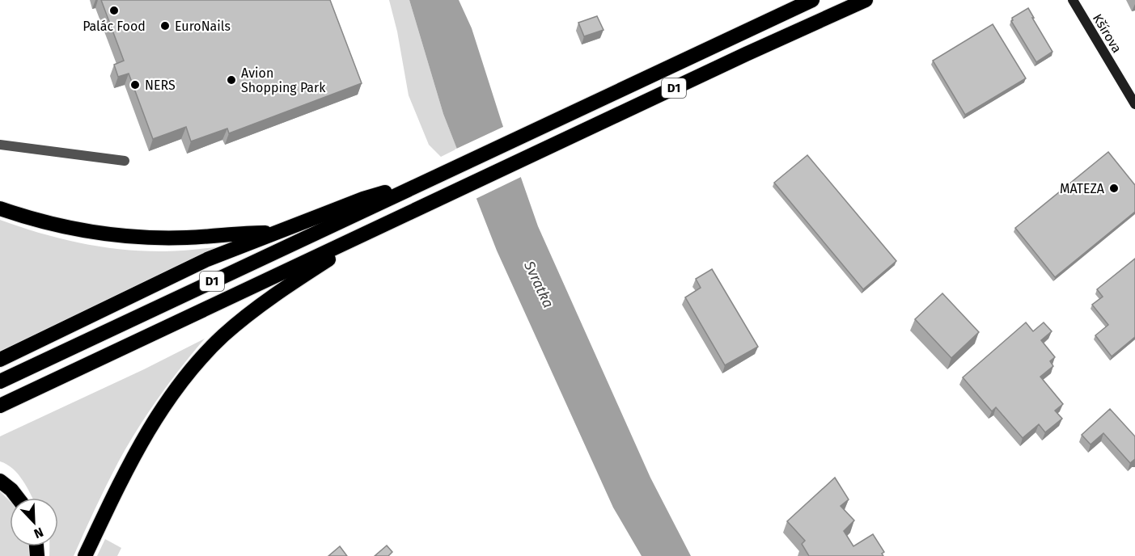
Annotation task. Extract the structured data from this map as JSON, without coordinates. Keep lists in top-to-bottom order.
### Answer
{
  "streets": {
    "highway": ["D1"],
    "street": ["Kšírova"]
  },
  "water": ["Svratka"],
  "places": [
    "Palác Food",
    "EuroNails",
    "Avion Shopping Park",
    "NERS",
    "MATEZA"
  ],
  "north": "bottom right"
}
